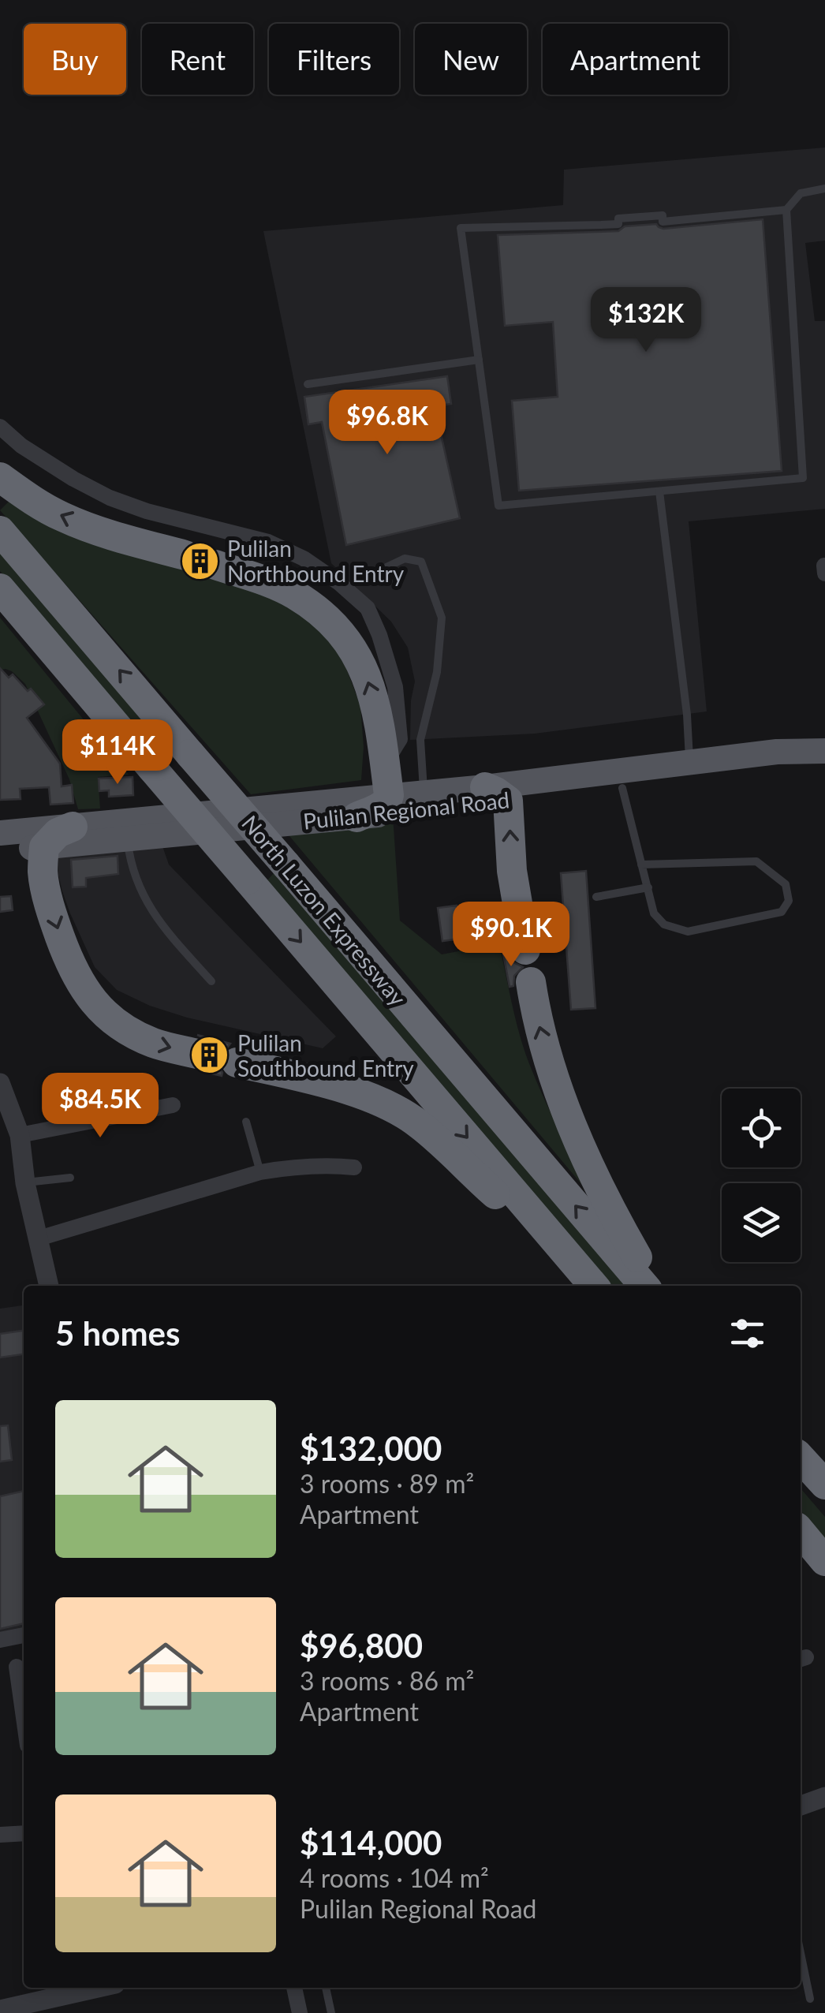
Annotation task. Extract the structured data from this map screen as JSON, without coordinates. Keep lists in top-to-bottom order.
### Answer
{
  "streets": {
    "highway": ["North Luzon Expressway"],
    "main road": ["Pulilan Regional Road"]
  },
  "places": {
    "building": ["Pulilan Northbound Entry", "Pulilan Southbound Entry"]
  },
  "page": {
    "chip": [
      "Buy",
      "Rent",
      "Filters",
      "New",
      "Apartment"
    ],
    "price": [
      "$132K",
      "$96.8K",
      "$114K",
      "$90.1K",
      "$84.5K"
    ],
    "heading": "5 homes",
    "list": [
      {
        "name": "$132,000",
        "note": "3 rooms · 89 m² · Apartment"
      },
      {
        "name": "$96,800",
        "note": "3 rooms · 86 m² · Apartment"
      },
      {
        "name": "$114,000",
        "note": "4 rooms · 104 m² · Pulilan Regional Road"
      }
    ]
  }
}
